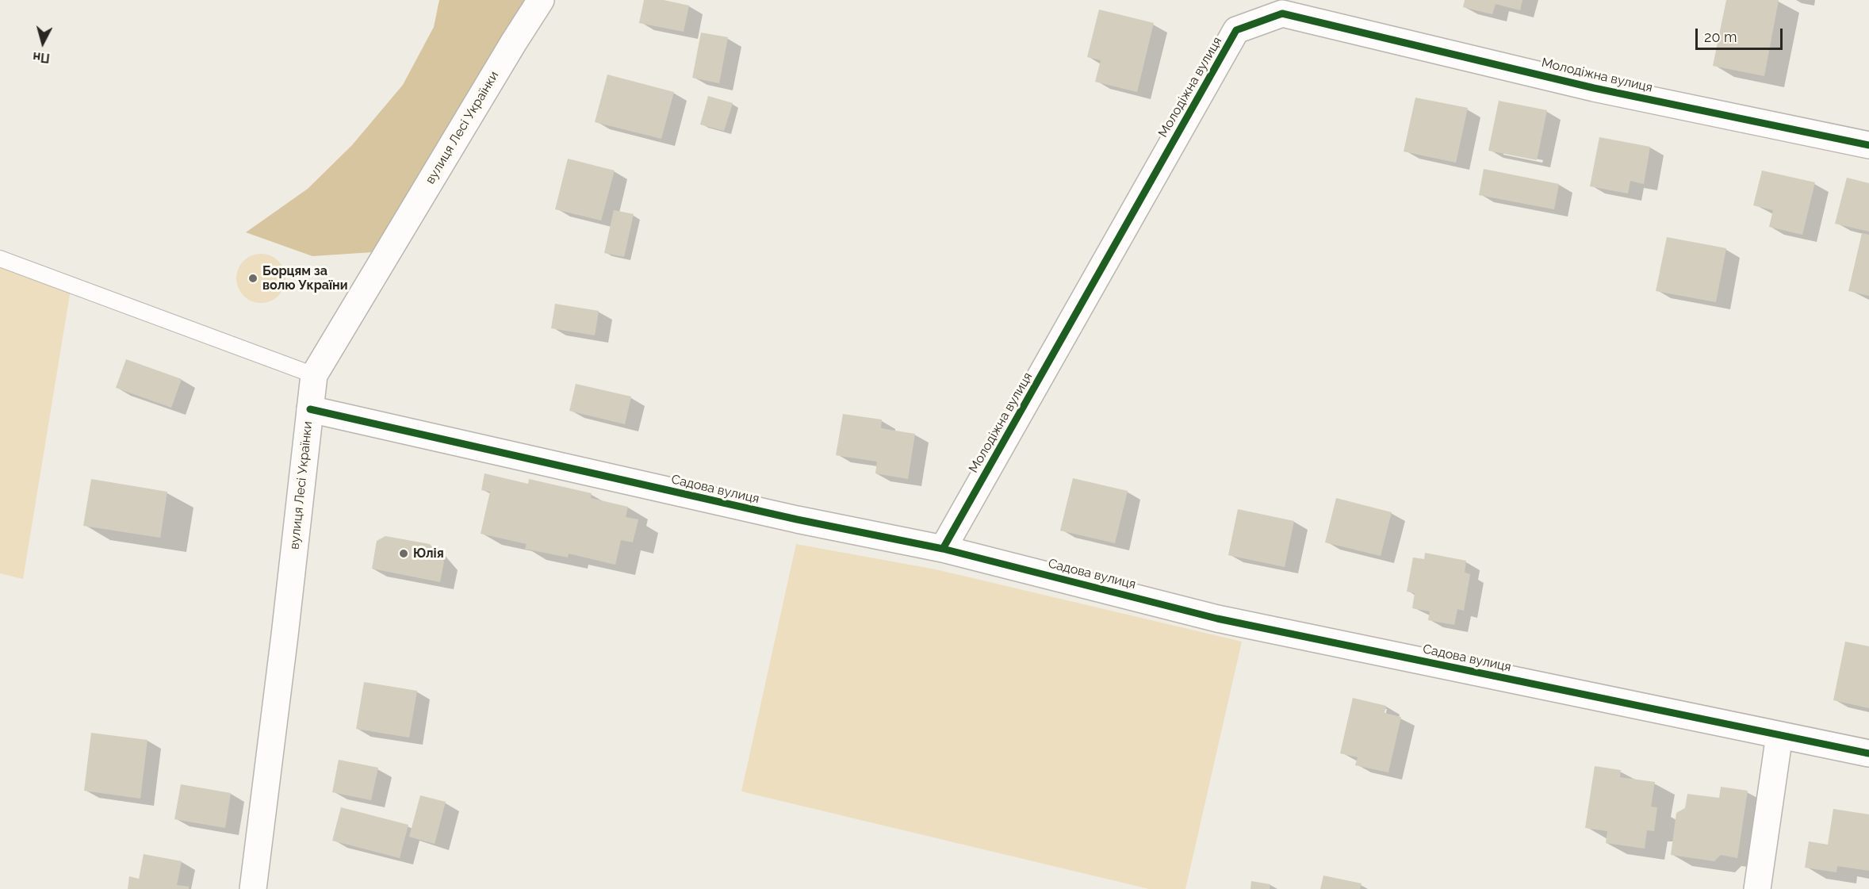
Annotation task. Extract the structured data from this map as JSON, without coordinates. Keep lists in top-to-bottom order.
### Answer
{
  "streets": {
    "street": ["Молодіжна вулиця", "вулиця Лесі Українки", "Садова вулиця"]
  },
  "crossings": [
    ["Молодіжна вулиця", "Садова вулиця"],
    ["вулиця Лесі Українки", "Садова вулиця"]
  ],
  "places": ["Борцям за волю України", "Юлія"],
  "scale_bar": "20 m",
  "north": "bottom"
}
